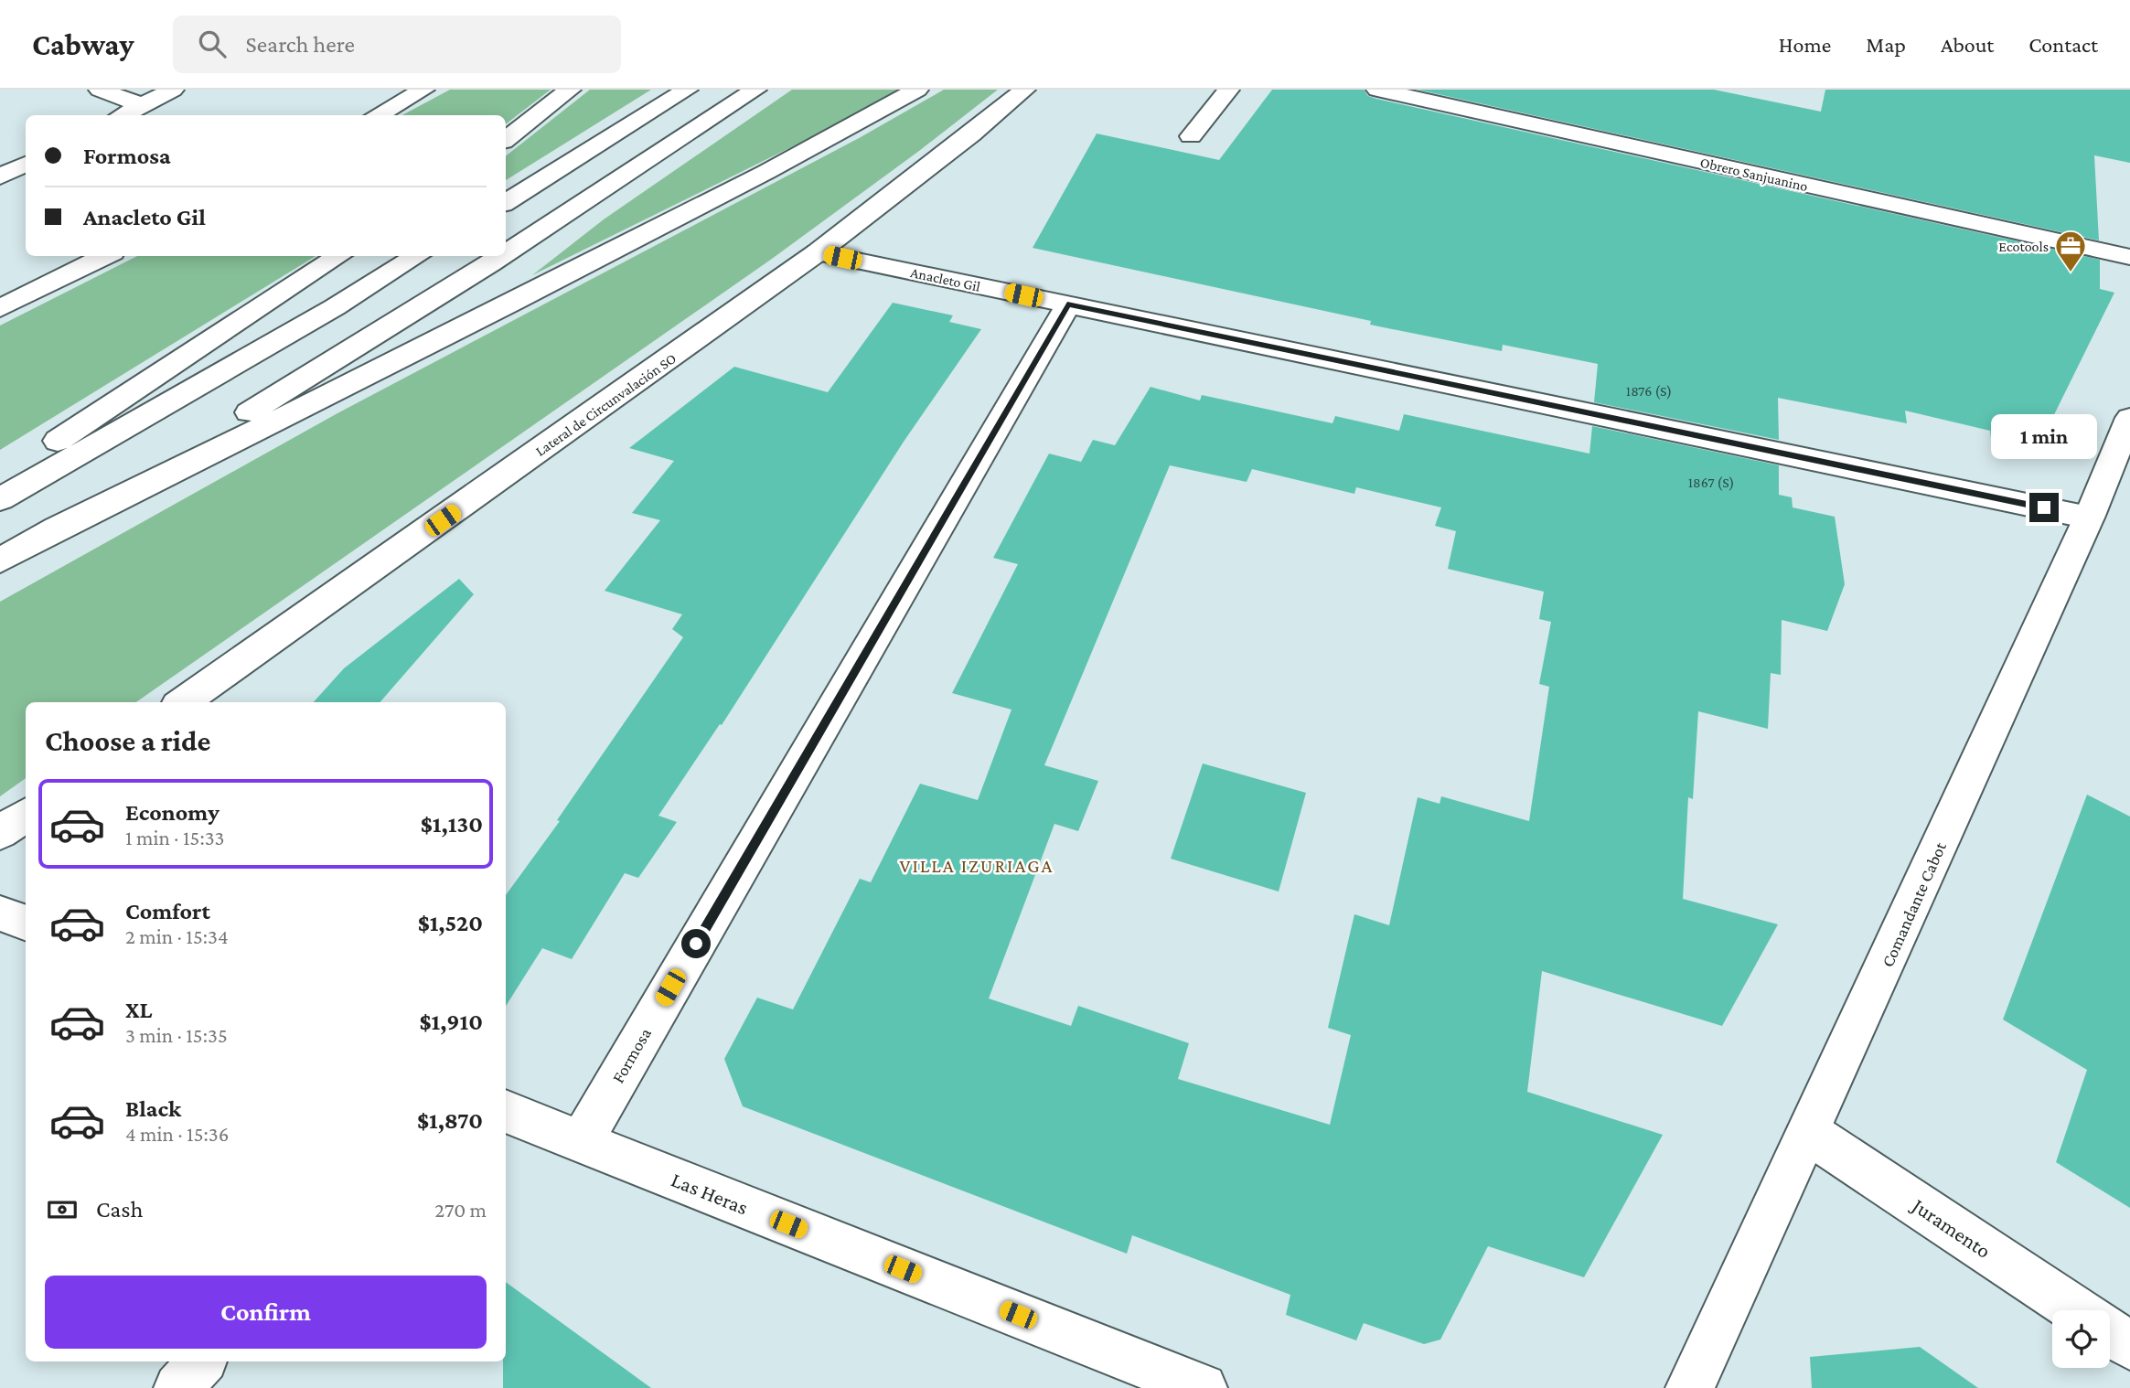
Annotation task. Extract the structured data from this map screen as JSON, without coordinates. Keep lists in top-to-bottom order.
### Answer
{
  "streets": {
    "main road": [
      "Obrero Sanjuanino",
      "Anacleto Gil",
      "Lateral de Circunvalación SO",
      "Comandante Cabot",
      "Formosa",
      "Las Heras",
      "Juramento"
    ]
  },
  "crossings": [
    ["Anacleto Gil", "Lateral de Circunvalación SO"],
    ["Anacleto Gil", "Comandante Cabot"],
    ["Anacleto Gil", "Formosa"],
    ["Comandante Cabot", "Juramento"],
    ["Formosa", "Las Heras"]
  ],
  "districts": ["VILLA IZURIAGA"],
  "places": {
    "office": ["Ecotools"]
  },
  "house_numbers": ["1876 (S)", "1867 (S)"],
  "page": {
    "header": "Cabway",
    "search": "Search here",
    "nav": [
      "Home",
      "Map",
      "About",
      "Contact"
    ],
    "banner": ["Formosa", "Anacleto Gil"],
    "bubble": "1 min",
    "heading": "Choose a ride",
    "list": [
      {
        "name": "Economy",
        "note": "1 min · 15:33",
        "value": "$1,130"
      },
      {
        "name": "Comfort",
        "note": "2 min · 15:34",
        "value": "$1,520"
      },
      {
        "name": "XL",
        "note": "3 min · 15:35",
        "value": "$1,910"
      },
      {
        "name": "Black",
        "note": "4 min · 15:36",
        "value": "$1,870"
      }
    ],
    "pay": ["Cash", "270 m"],
    "buttons": "Confirm"
  }
}
